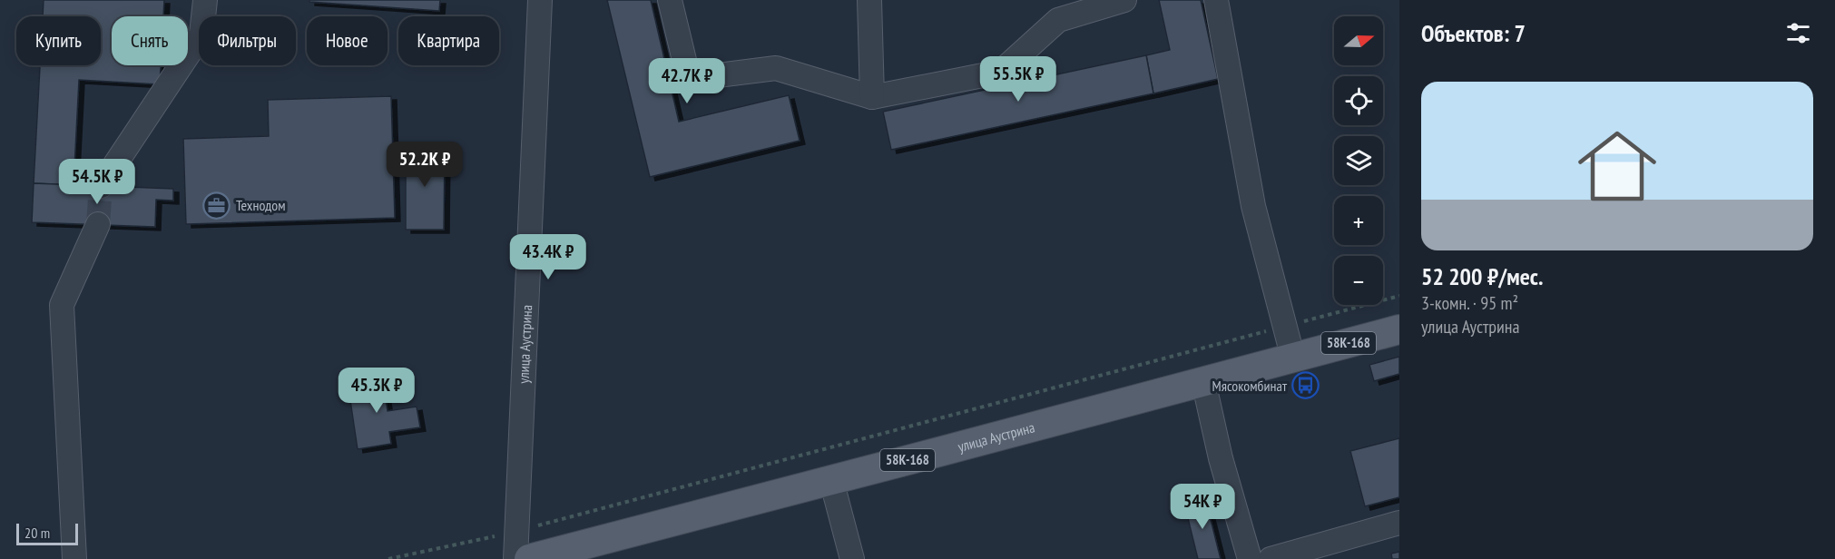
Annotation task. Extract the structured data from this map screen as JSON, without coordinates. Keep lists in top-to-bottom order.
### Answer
{
  "streets": {
    "main road": ["58К-168", "улица Аустрина"]
  },
  "places": {
    "office": ["Технодом"],
    "bus stop": ["Мясокомбинат"]
  },
  "scale_bar": "20 m",
  "north": "right",
  "page": {
    "heading": "Объектов: 7",
    "map_buttons": ["+", "−"],
    "chip": [
      "Купить",
      "Снять",
      "Фильтры",
      "Новое",
      "Квартира"
    ],
    "price": [
      "55.5K ₽",
      "42.7K ₽",
      "52.2K ₽",
      "54.5K ₽",
      "43.4K ₽",
      "45.3K ₽",
      "54K ₽"
    ],
    "list": [
      {
        "name": "52 200 ₽/мес.",
        "note": "3-комн. · 95 m² · улица Аустрина"
      }
    ],
    "scale": "20 m"
  }
}
